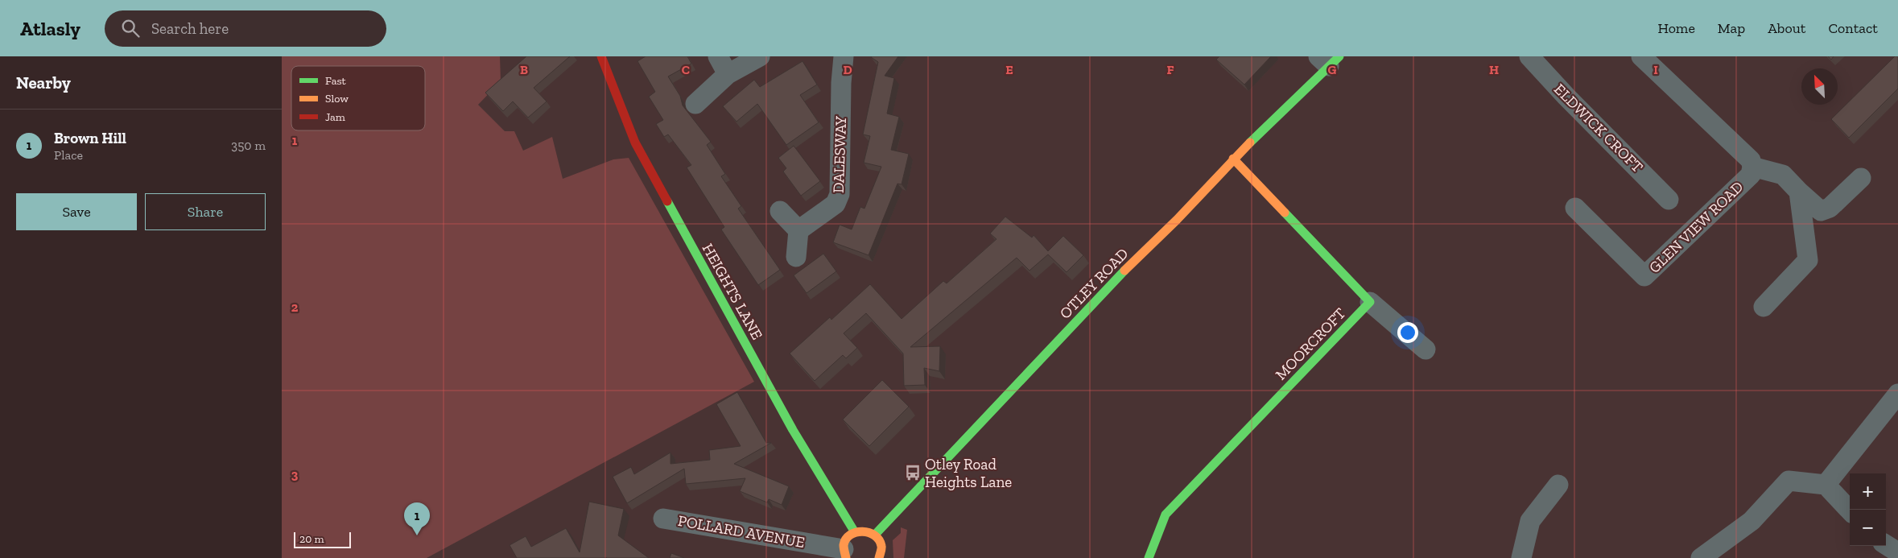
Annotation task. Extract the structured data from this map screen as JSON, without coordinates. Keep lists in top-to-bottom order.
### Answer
{
  "streets": {
    "street": [
      "ELDWICK CROFT",
      "DALESWAY",
      "GLEN VIEW ROAD",
      "OTLEY ROAD",
      "HEIGHTS LANE",
      "MOORCROFT",
      "POLLARD AVENUE"
    ]
  },
  "places": {
    "bus stop": ["Otley Road Heights Lane"]
  },
  "legend": ["Fast", "Slow", "Jam"],
  "scale_bar": "20 m",
  "north": "top left",
  "page": {
    "header": "Atlasly",
    "search": "Search here",
    "nav": [
      "Home",
      "Map",
      "About",
      "Contact"
    ],
    "heading": "Nearby",
    "list": [
      {
        "mark": "1",
        "name": "Brown Hill",
        "note": "Place",
        "value": "350 m"
      }
    ],
    "buttons": ["Save", "Share"],
    "map_buttons": ["+", "−"],
    "pins": "1",
    "scale": "20 m"
  },
  "grid": {
    "columns": [
      "B",
      "C",
      "D",
      "E",
      "F",
      "G",
      "H",
      "I"
    ],
    "rows": ["1", "2", "3"]
  }
}
